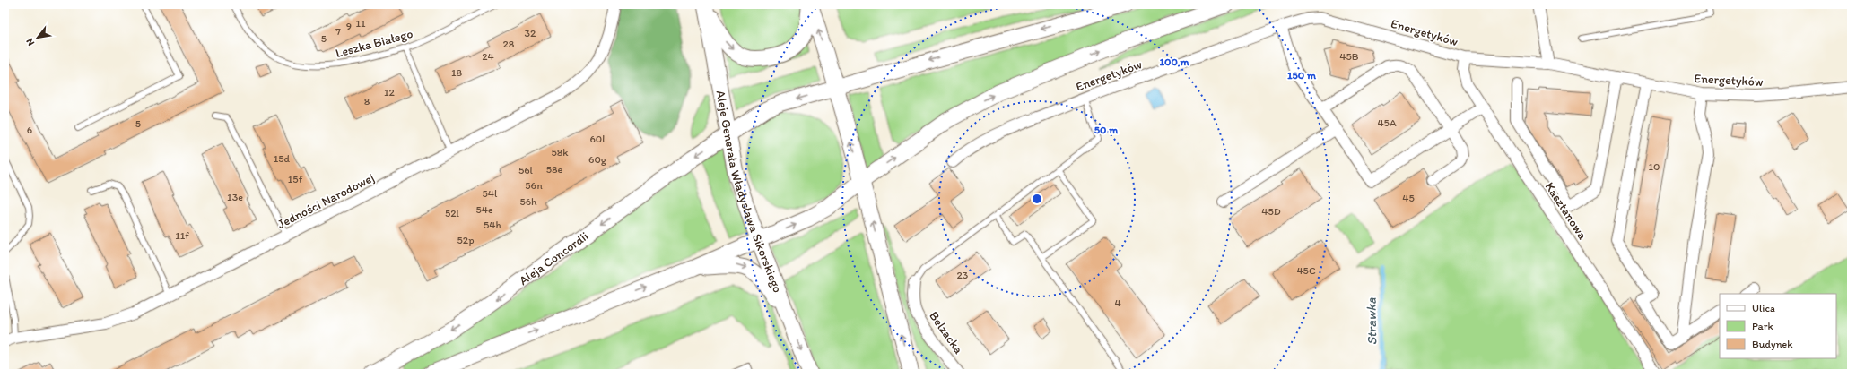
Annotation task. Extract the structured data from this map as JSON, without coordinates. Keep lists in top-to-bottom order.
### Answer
{
  "streets": {
    "street": [
      "Energetyków",
      "Aleje Generała Władysława Sikorskiego",
      "Jedności Narodowej",
      "Kasztanowa",
      "Aleja Concordii",
      "Belzacka"
    ],
    "lane": ["Leszka Białego"]
  },
  "crossings": [
    ["Energetyków", "Kasztanowa"],
    ["Aleje Generała Władysława Sikorskiego", "Aleja Concordii"]
  ],
  "water": ["Strawka"],
  "house_numbers": [
    "11",
    "9",
    "7",
    "32",
    "5",
    "28",
    "24",
    "45B",
    "18",
    "12",
    "8",
    "45A",
    "5",
    "6",
    "60l",
    "58k",
    "15d",
    "60g",
    "10",
    "58e",
    "56l",
    "15f",
    "56n",
    "54l",
    "13e",
    "45",
    "56h",
    "54e",
    "45D",
    "52l",
    "54h",
    "11f",
    "52p",
    "45C",
    "23",
    "4"
  ],
  "legend": ["Ulica", "Park", "Budynek"],
  "north": "bottom left",
  "rings": ["100 m", "150 m", "50 m"]
}
